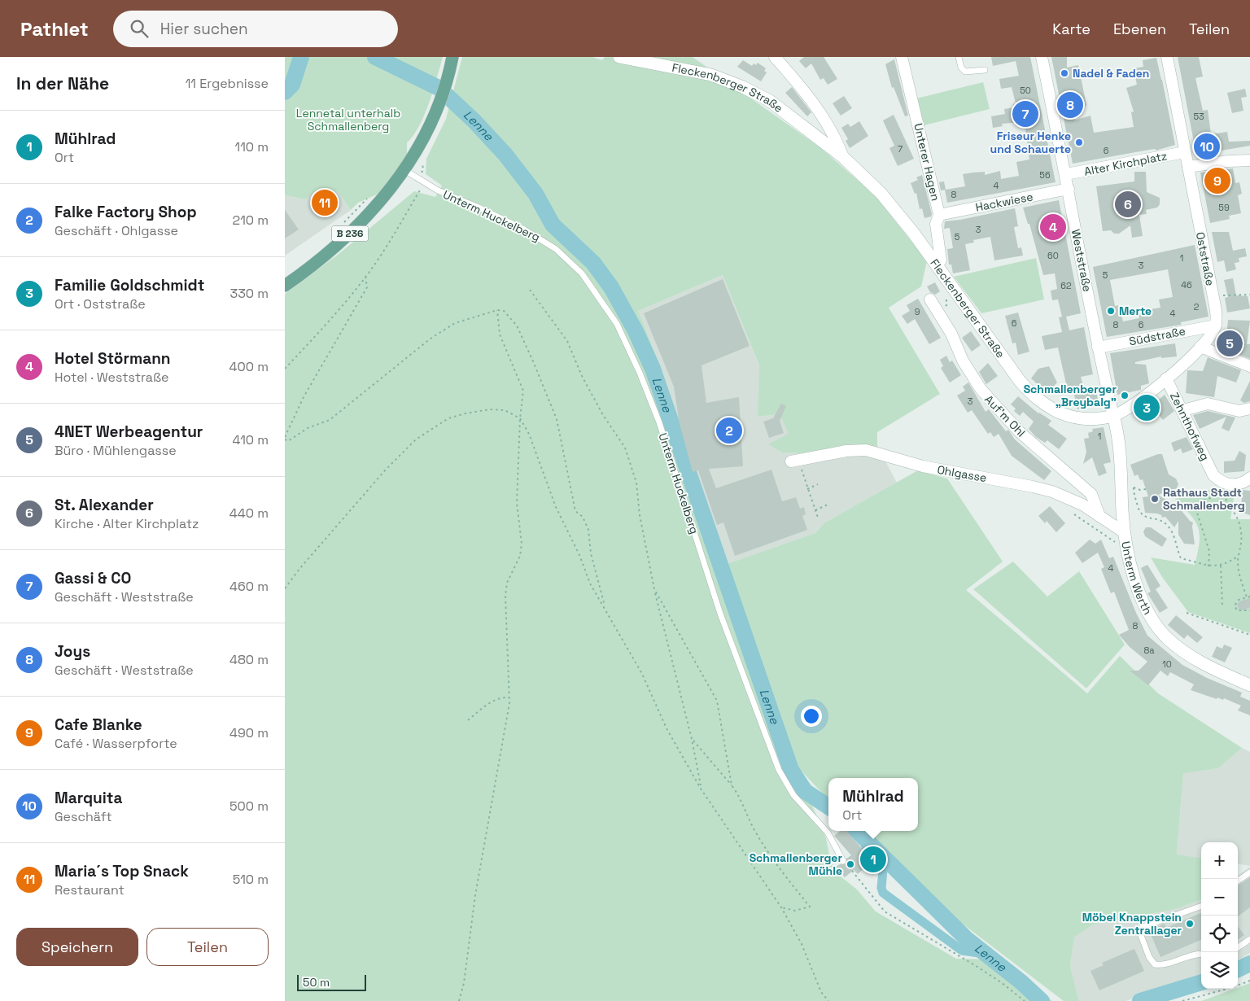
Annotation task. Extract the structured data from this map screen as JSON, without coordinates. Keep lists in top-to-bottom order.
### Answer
{
  "streets": {
    "main road": ["B 236"],
    "street": [
      "Fleckenberger Straße",
      "Unterer Hagen",
      "Alter Kirchplatz",
      "Hackwiese",
      "Oststraße",
      "Weststraße",
      "Südstraße",
      "Auf'm Ohl",
      "Zehnthofweg",
      "Ohlgasse",
      "Unterm Werth"
    ],
    "lane": ["Unterm Huckelberg"]
  },
  "crossings": [
    ["Fleckenberger Straße", "Unterer Hagen"],
    ["Fleckenberger Straße", "Weststraße"],
    ["Fleckenberger Straße", "Unterm Werth"],
    ["Unterer Hagen", "Hackwiese"],
    ["Alter Kirchplatz", "Oststraße"],
    ["Alter Kirchplatz", "Weststraße"],
    ["Hackwiese", "Weststraße"],
    ["Unterm Huckelberg", "B 236"],
    ["Oststraße", "Südstraße"],
    ["Weststraße", "Südstraße"],
    ["Weststraße", "Unterm Werth"],
    ["Auf'm Ohl", "Ohlgasse"],
    ["Ohlgasse", "Unterm Werth"]
  ],
  "water": ["Lenne"],
  "parks": ["Lennetal unterhalb Schmallenberg"],
  "places": [
    "Nadel & Faden",
    "Friseur Henke und Schauerte",
    "Merte",
    "Schmallenberger „Breybalg\"",
    "Rathaus Stadt Schmallenberg",
    "Schmallenberger Mühle",
    "Möbel Knappstein Zentrallager"
  ],
  "house_numbers": [
    "50",
    "53",
    "7",
    "6",
    "56",
    "4",
    "8",
    "59",
    "3",
    "5",
    "60",
    "1",
    "3",
    "5",
    "46",
    "62",
    "2",
    "9",
    "4",
    "6",
    "8",
    "6",
    "3",
    "1",
    "4",
    "8",
    "8a",
    "10"
  ],
  "scale_bar": "50 m",
  "page": {
    "header": "Pathlet",
    "search": "Hier suchen",
    "nav": ["Karte", "Ebenen", "Teilen"],
    "heading": ["In der Nähe", "11 Ergebnisse"],
    "pins": [
      "8",
      "7",
      "10",
      "9",
      "11",
      "6",
      "4",
      "5",
      "3",
      "2",
      "1"
    ],
    "list": [
      {
        "mark": "1",
        "name": "Mühlrad",
        "note": "Ort",
        "value": "110 m"
      },
      {
        "mark": "2",
        "name": "Falke Factory Shop",
        "note": "Geschäft · Ohlgasse",
        "value": "210 m"
      },
      {
        "mark": "3",
        "name": "Familie Goldschmidt",
        "note": "Ort · Oststraße",
        "value": "330 m"
      },
      {
        "mark": "4",
        "name": "Hotel Störmann",
        "note": "Hotel · Weststraße",
        "value": "400 m"
      },
      {
        "mark": "5",
        "name": "4NET Werbeagentur",
        "note": "Büro · Mühlengasse",
        "value": "410 m"
      },
      {
        "mark": "6",
        "name": "St. Alexander",
        "note": "Kirche · Alter Kirchplatz",
        "value": "440 m"
      },
      {
        "mark": "7",
        "name": "Gassi & CO",
        "note": "Geschäft · Weststraße",
        "value": "460 m"
      },
      {
        "mark": "8",
        "name": "Joys",
        "note": "Geschäft · Weststraße",
        "value": "480 m"
      },
      {
        "mark": "9",
        "name": "Cafe Blanke",
        "note": "Café · Wasserpforte",
        "value": "490 m"
      },
      {
        "mark": "10",
        "name": "Marquita",
        "note": "Geschäft",
        "value": "500 m"
      },
      {
        "mark": "11",
        "name": "Maria´s Top Snack",
        "note": "Restaurant",
        "value": "510 m"
      }
    ],
    "popup": ["Mühlrad", "Ort"],
    "map_buttons": ["+", "−"],
    "buttons": ["Speichern", "Teilen"],
    "scale": "50 m"
  }
}
